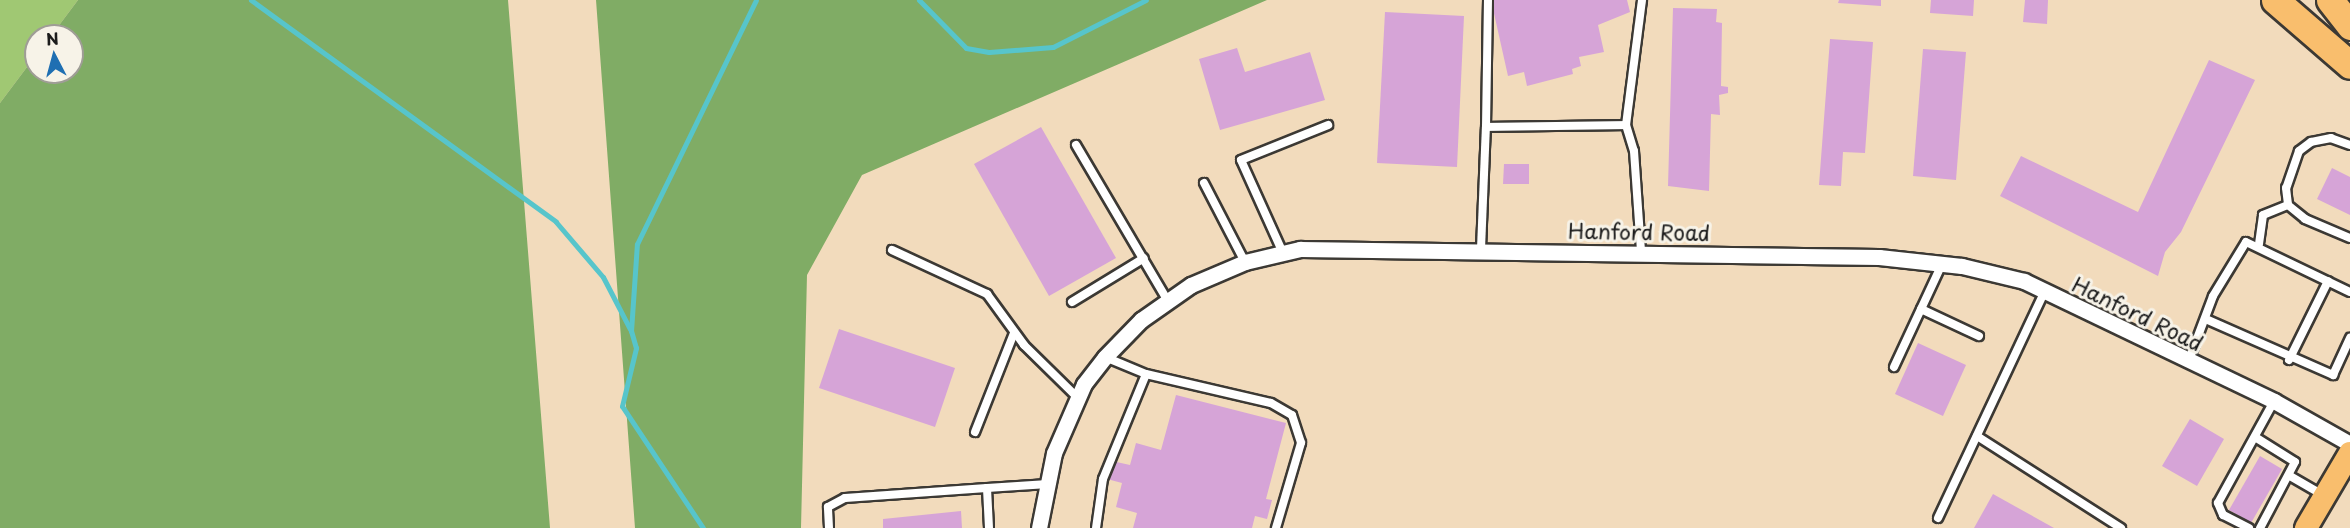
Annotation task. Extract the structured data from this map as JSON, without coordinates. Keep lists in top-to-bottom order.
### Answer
{
  "streets": {
    "street": ["Hanford Road"]
  },
  "north": "top"
}
